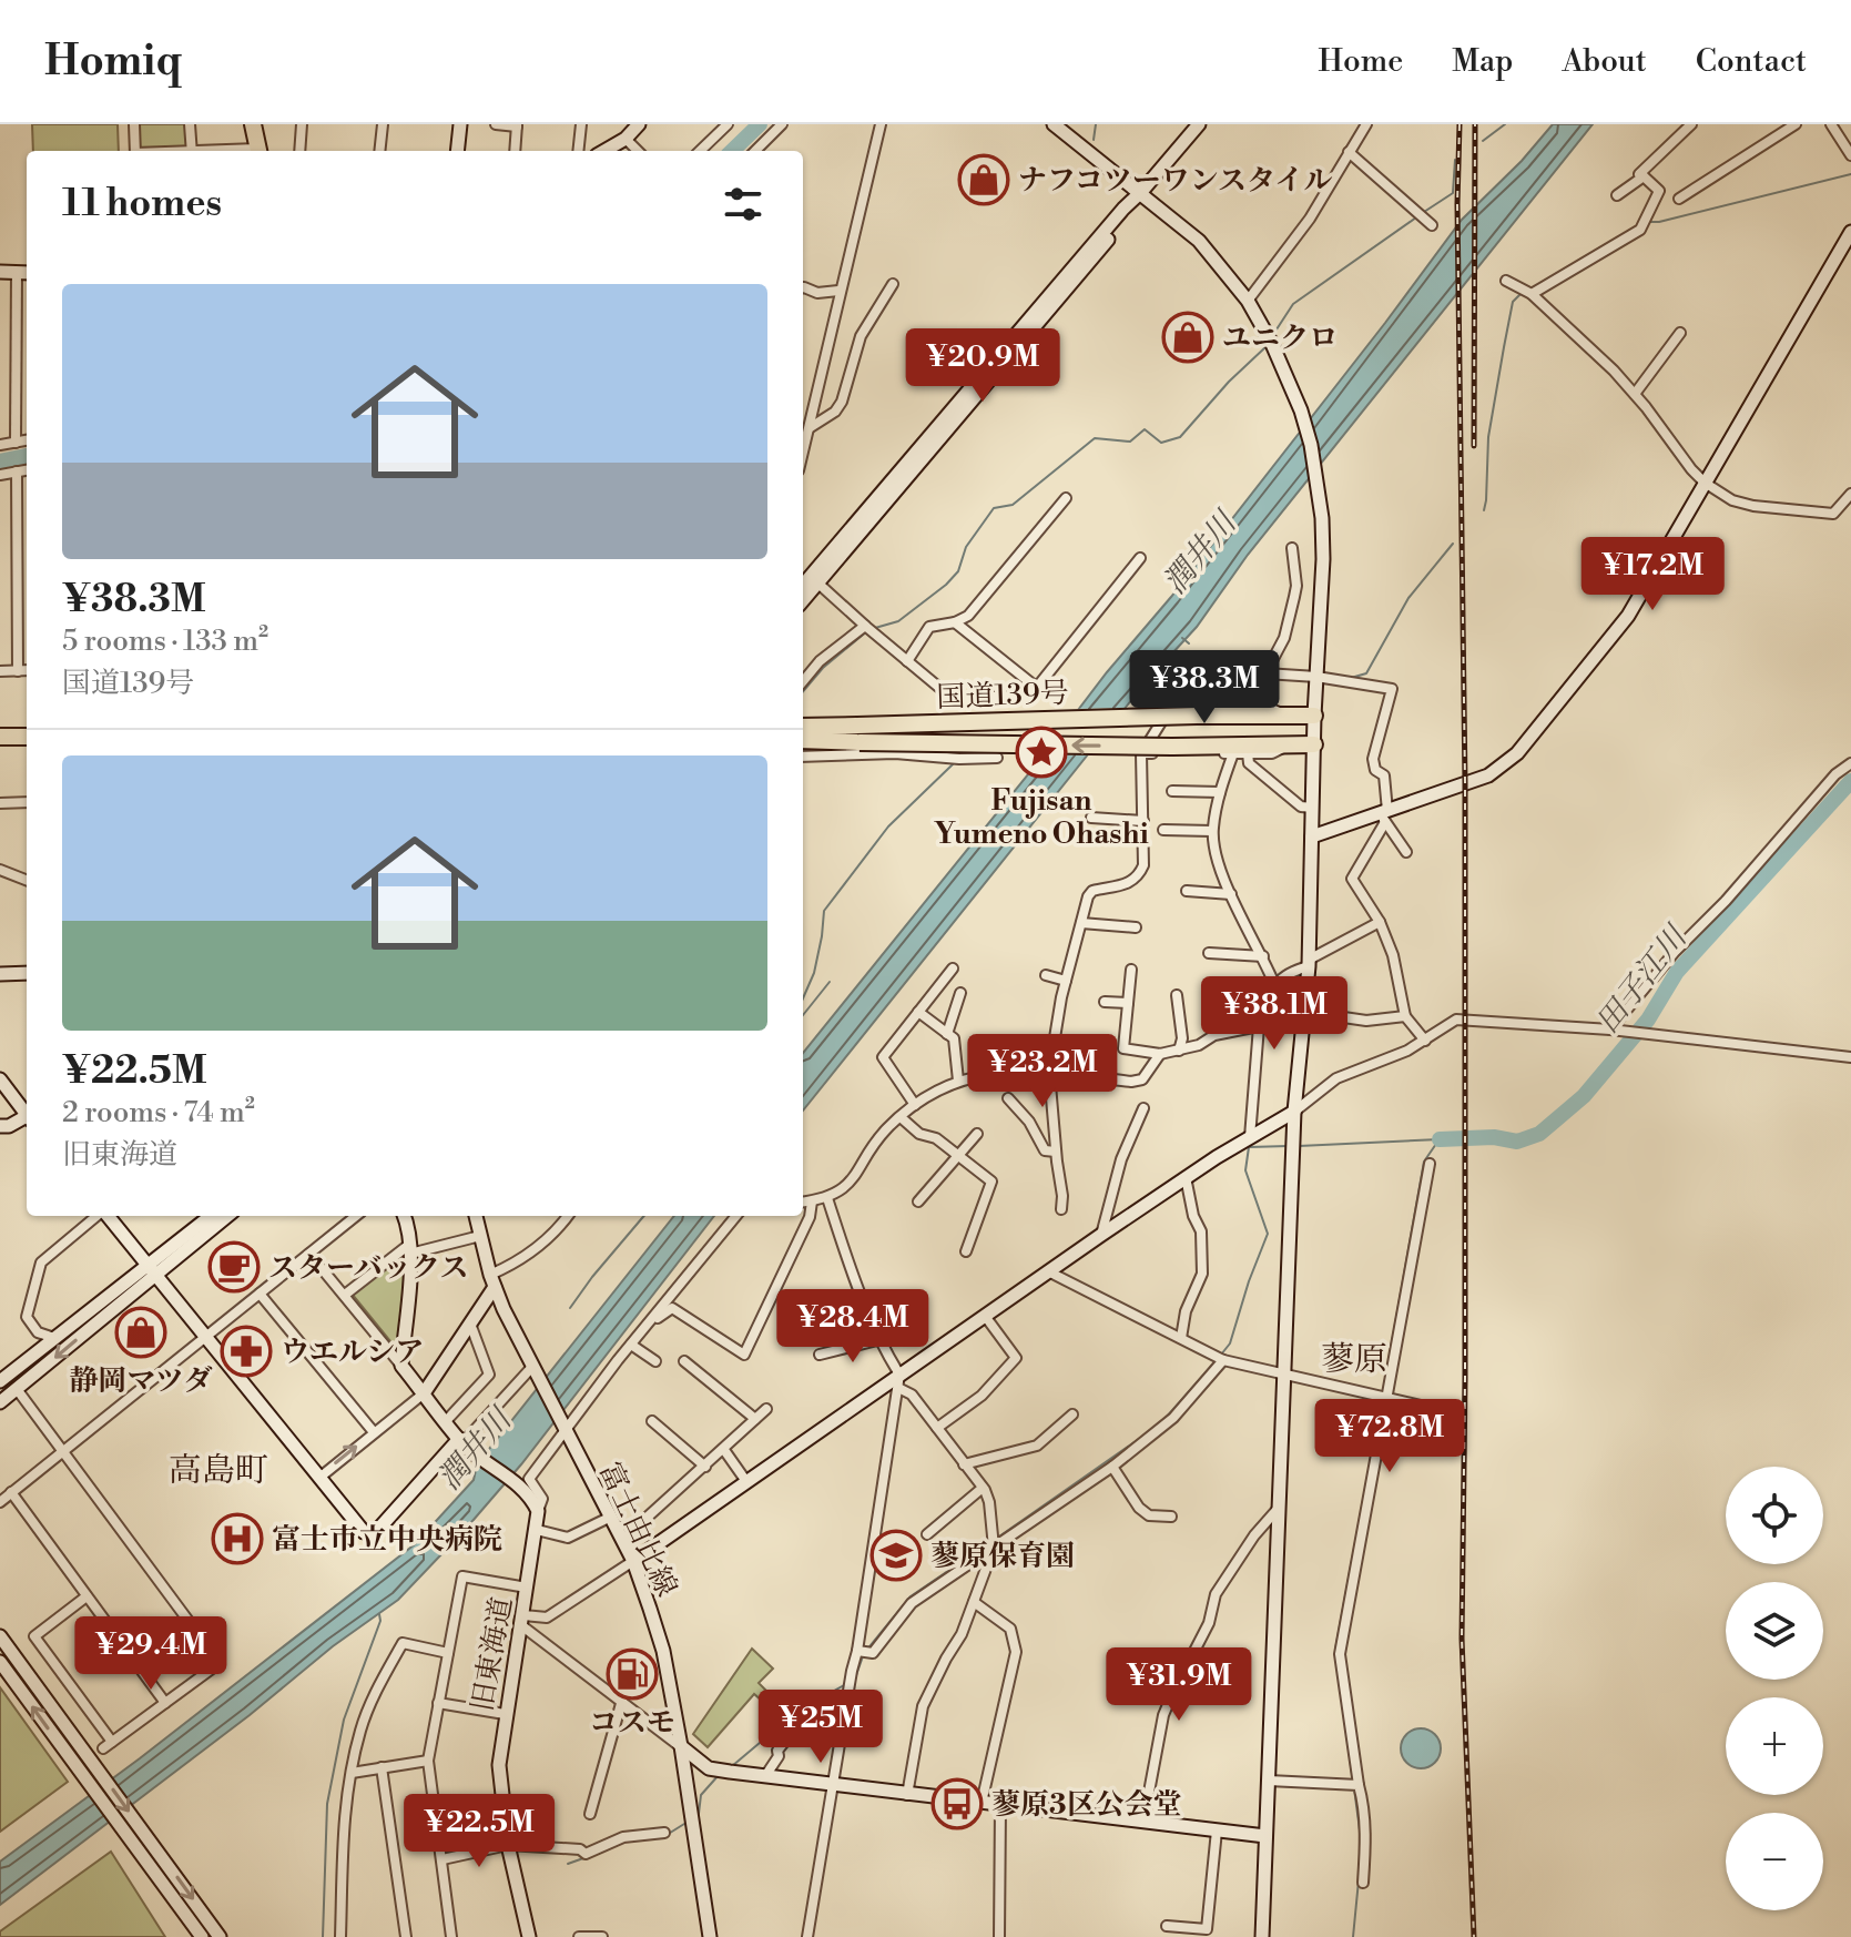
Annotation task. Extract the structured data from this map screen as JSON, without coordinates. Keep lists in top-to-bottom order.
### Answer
{
  "streets": {
    "highway": ["国道139号"],
    "street": ["富士由比線", "旧東海道"]
  },
  "districts": ["蓼原", "高島町"],
  "water": ["潤井川", "田子江川"],
  "places": {
    "shop": ["ナフコツーワンスタイル", "ユニクロ", "静岡マツダ"],
    "place": ["Fujisan Yumeno Ohashi"],
    "cafe": ["スターバックス"],
    "pharmacy": ["ウエルシア"],
    "hospital": ["富士市立中央病院"],
    "school or university": ["蓼原保育園"],
    "fuel station": ["コスモ"],
    "bus stop": ["蓼原3区公会堂"]
  },
  "page": {
    "header": "Homiq",
    "nav": [
      "Home",
      "Map",
      "About",
      "Contact"
    ],
    "heading": "11 homes",
    "list": [
      {
        "name": "¥38.3M",
        "note": "5 rooms · 133 m² · 国道139号"
      },
      {
        "name": "¥22.5M",
        "note": "2 rooms · 74 m² · 旧東海道"
      }
    ],
    "price": [
      "¥20.9M",
      "¥17.2M",
      "¥38.3M",
      "¥38.1M",
      "¥23.2M",
      "¥28.4M",
      "¥72.8M",
      "¥29.4M",
      "¥31.9M",
      "¥25M",
      "¥22.5M"
    ],
    "map_buttons": ["+", "−"]
  }
}
